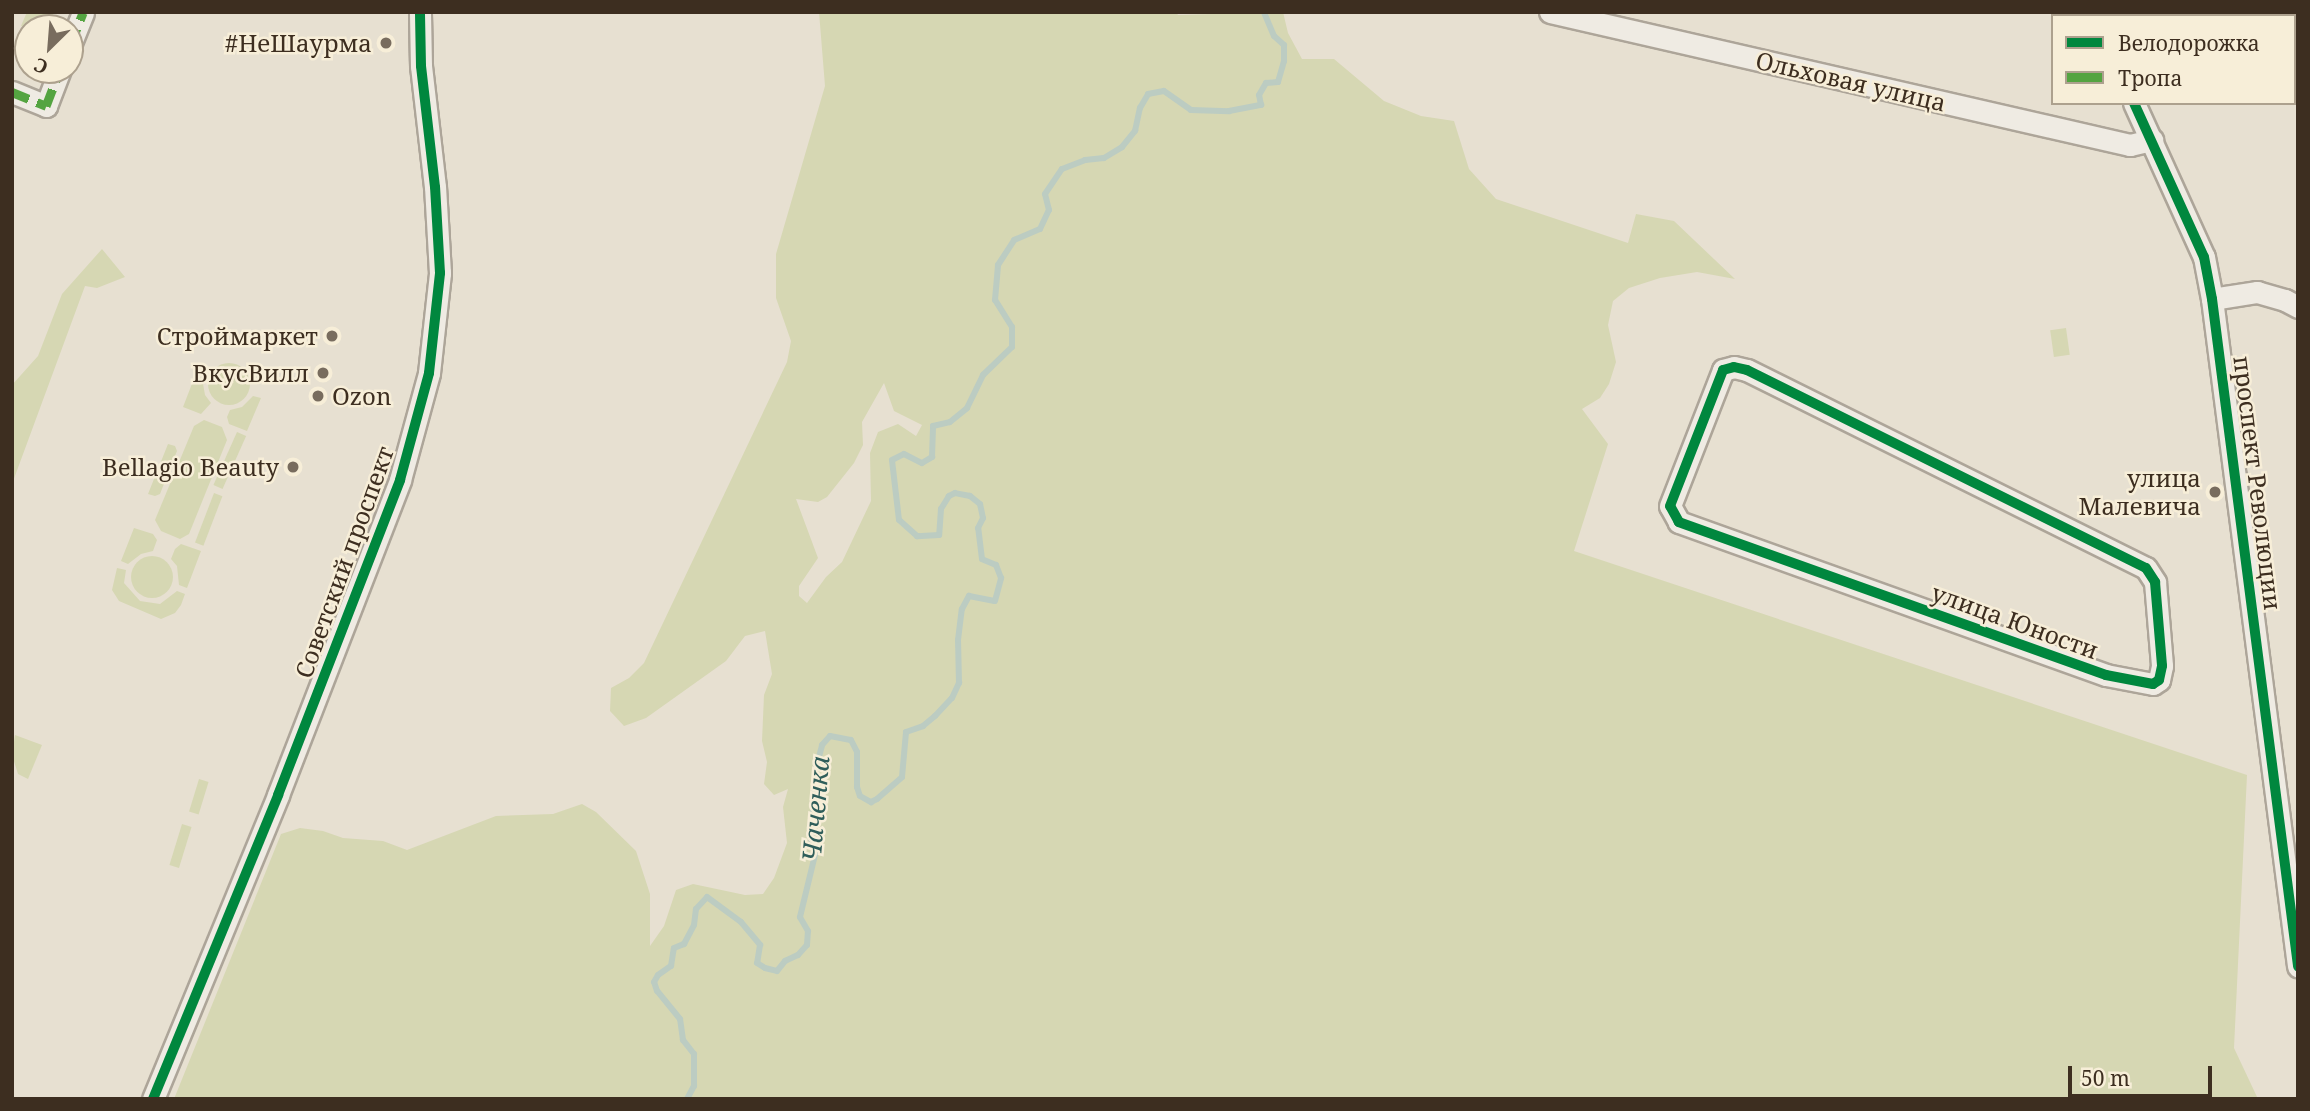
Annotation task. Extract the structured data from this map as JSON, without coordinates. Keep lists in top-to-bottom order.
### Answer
{
  "streets": {
    "street": [
      "Ольховая улица",
      "проспект Революции",
      "Советский проспект",
      "улица Юности"
    ]
  },
  "crossings": [
    ["Ольховая улица", "проспект Революции"]
  ],
  "water": ["Чаченка"],
  "places": [
    "#НеШаурма",
    "Строймаркет",
    "ВкусВилл",
    "Ozon",
    "Bellagio Beauty",
    "улица Малевича"
  ],
  "legend": ["Велодорожка", "Тропа"],
  "scale_bar": "50 m",
  "north": "bottom left"
}
